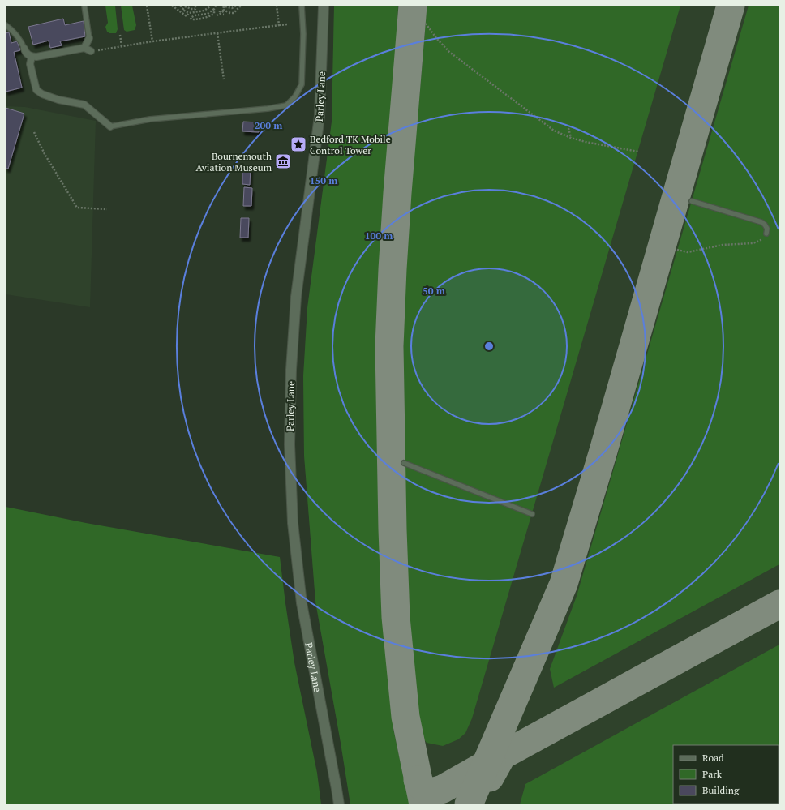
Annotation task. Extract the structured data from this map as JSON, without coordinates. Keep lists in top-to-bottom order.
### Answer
{
  "streets": {
    "main road": ["Parley Lane"]
  },
  "places": {
    "place": ["Bedford TK Mobile Control Tower"],
    "museum": ["Bournemouth Aviation Museum"]
  },
  "legend": ["Road", "Park", "Building"],
  "rings": [
    "200 m",
    "150 m",
    "100 m",
    "50 m"
  ]
}
